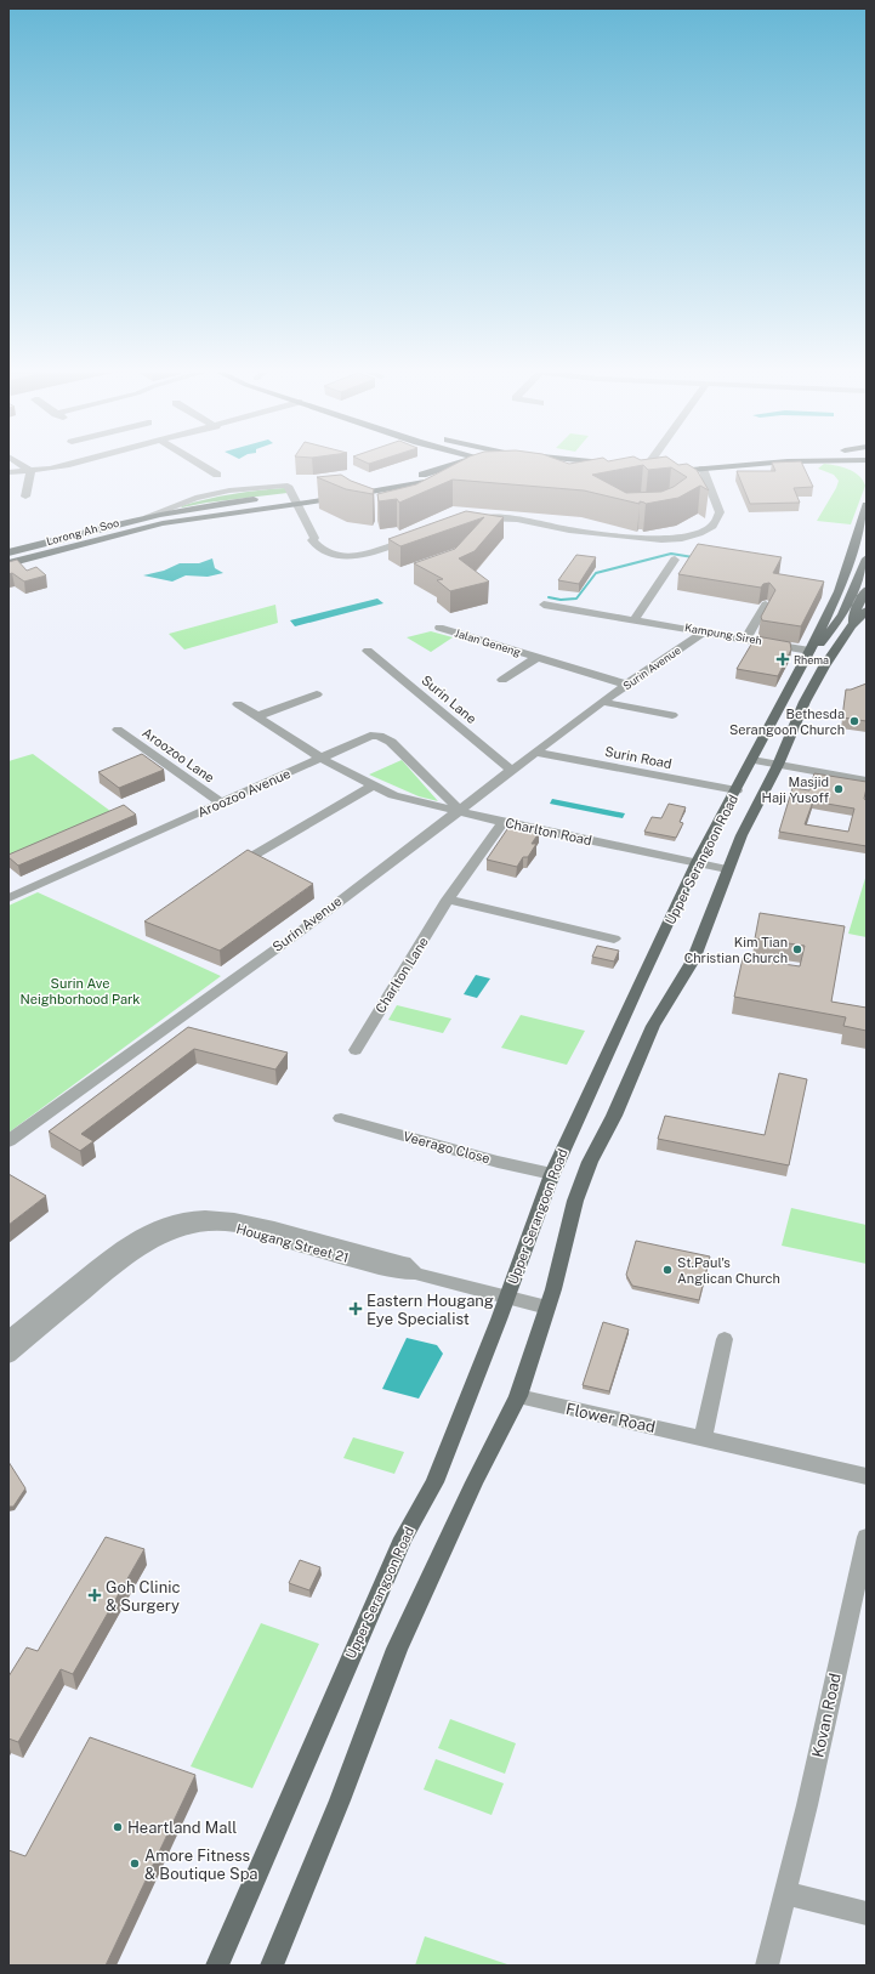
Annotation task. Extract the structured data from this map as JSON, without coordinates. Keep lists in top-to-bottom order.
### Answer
{
  "streets": {
    "main road": ["Lorong Ah Soo", "Upper Serangoon Road"],
    "street": [
      "Kampung Sireh",
      "Jalan Geneng",
      "Surin Avenue",
      "Surin Lane",
      "Aroozoo Lane",
      "Surin Road",
      "Aroozoo Avenue",
      "Charlton Road",
      "Charlton Lane",
      "Veerago Close",
      "Hougang Street 21",
      "Flower Road",
      "Kovan Road"
    ]
  },
  "crossings": [
    ["Kampung Sireh", "Surin Avenue"],
    ["Kampung Sireh", "Upper Serangoon Road"],
    ["Jalan Geneng", "Surin Avenue"],
    ["Surin Avenue", "Surin Lane"],
    ["Surin Avenue", "Surin Road"],
    ["Surin Avenue", "Aroozoo Avenue"],
    ["Surin Avenue", "Charlton Road"],
    ["Aroozoo Lane", "Aroozoo Avenue"],
    ["Surin Road", "Upper Serangoon Road"],
    ["Aroozoo Avenue", "Charlton Road"],
    ["Charlton Road", "Upper Serangoon Road"],
    ["Charlton Road", "Charlton Lane"],
    ["Upper Serangoon Road", "Veerago Close"],
    ["Upper Serangoon Road", "Hougang Street 21"],
    ["Upper Serangoon Road", "Flower Road"]
  ],
  "parks": ["Surin Ave Neighborhood Park"],
  "places": {
    "health": ["Rhema", "Eastern Hougang Eye Specialist", "Goh Clinic & Surgery"],
    "other": [
      "Bethesda Serangoon Church",
      "Masjid Haji Yusoff",
      "Kim Tian Christian Church",
      "St.Paul's Anglican Church",
      "Heartland Mall",
      "Amore Fitness & Boutique Spa"
    ]
  }
}
